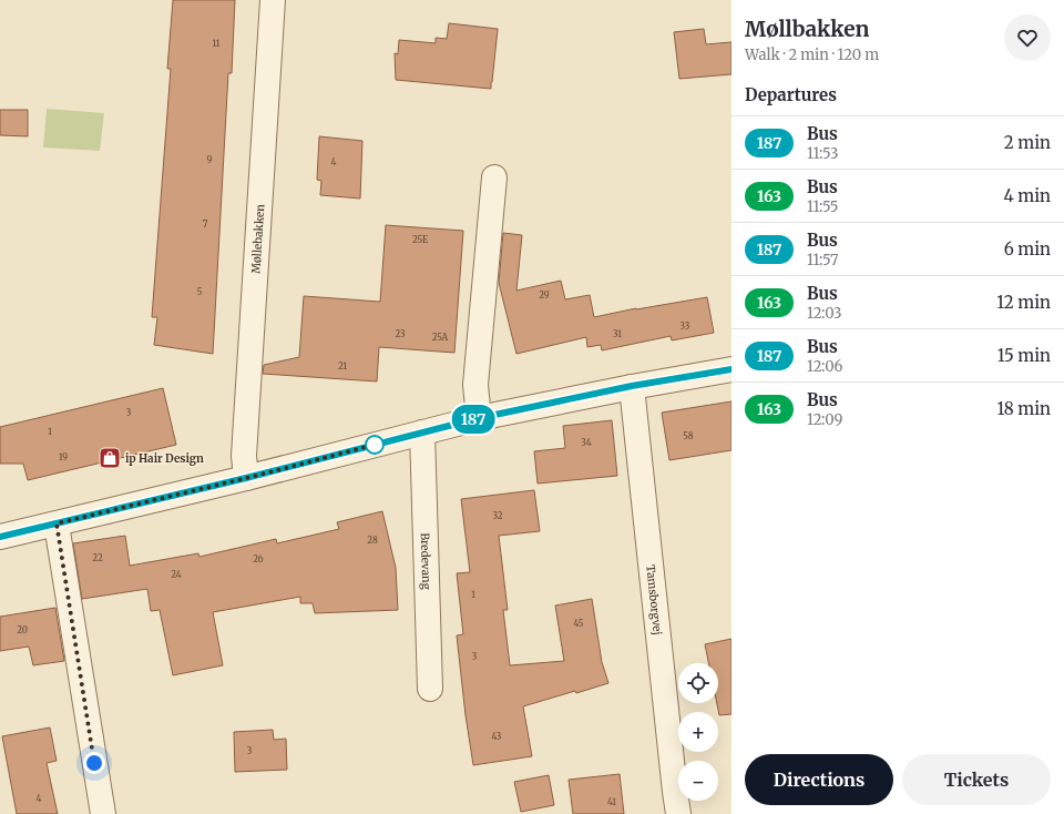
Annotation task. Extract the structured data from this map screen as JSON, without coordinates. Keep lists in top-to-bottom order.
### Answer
{
  "streets": {
    "street": ["Møllebakken", "Bredevang", "Tamsborgvej"]
  },
  "places": {
    "shop": ["ip Hair Design"]
  },
  "lines": ["bus line 187"],
  "house_numbers": [
    "11",
    "9",
    "4",
    "7",
    "25E",
    "5",
    "29",
    "33",
    "23",
    "31",
    "25A",
    "21",
    "3",
    "1",
    "58",
    "34",
    "19",
    "32",
    "28",
    "22",
    "26",
    "24",
    "1",
    "45",
    "20",
    "3",
    "43",
    "3",
    "4",
    "41"
  ],
  "page": {
    "on_map": "187",
    "heading": [
      ["Møllbakken", "Walk · 2 min · 120 m"],
      "Departures"
    ],
    "list": [
      {
        "mark": "187",
        "name": "Bus",
        "note": "11:53",
        "value": "2 min"
      },
      {
        "mark": "163",
        "name": "Bus",
        "note": "11:55",
        "value": "4 min"
      },
      {
        "mark": "187",
        "name": "Bus",
        "note": "11:57",
        "value": "6 min"
      },
      {
        "mark": "163",
        "name": "Bus",
        "note": "12:03",
        "value": "12 min"
      },
      {
        "mark": "187",
        "name": "Bus",
        "note": "12:06",
        "value": "15 min"
      },
      {
        "mark": "163",
        "name": "Bus",
        "note": "12:09",
        "value": "18 min"
      }
    ],
    "map_buttons": ["+", "−"],
    "buttons": ["Directions", "Tickets"]
  }
}
